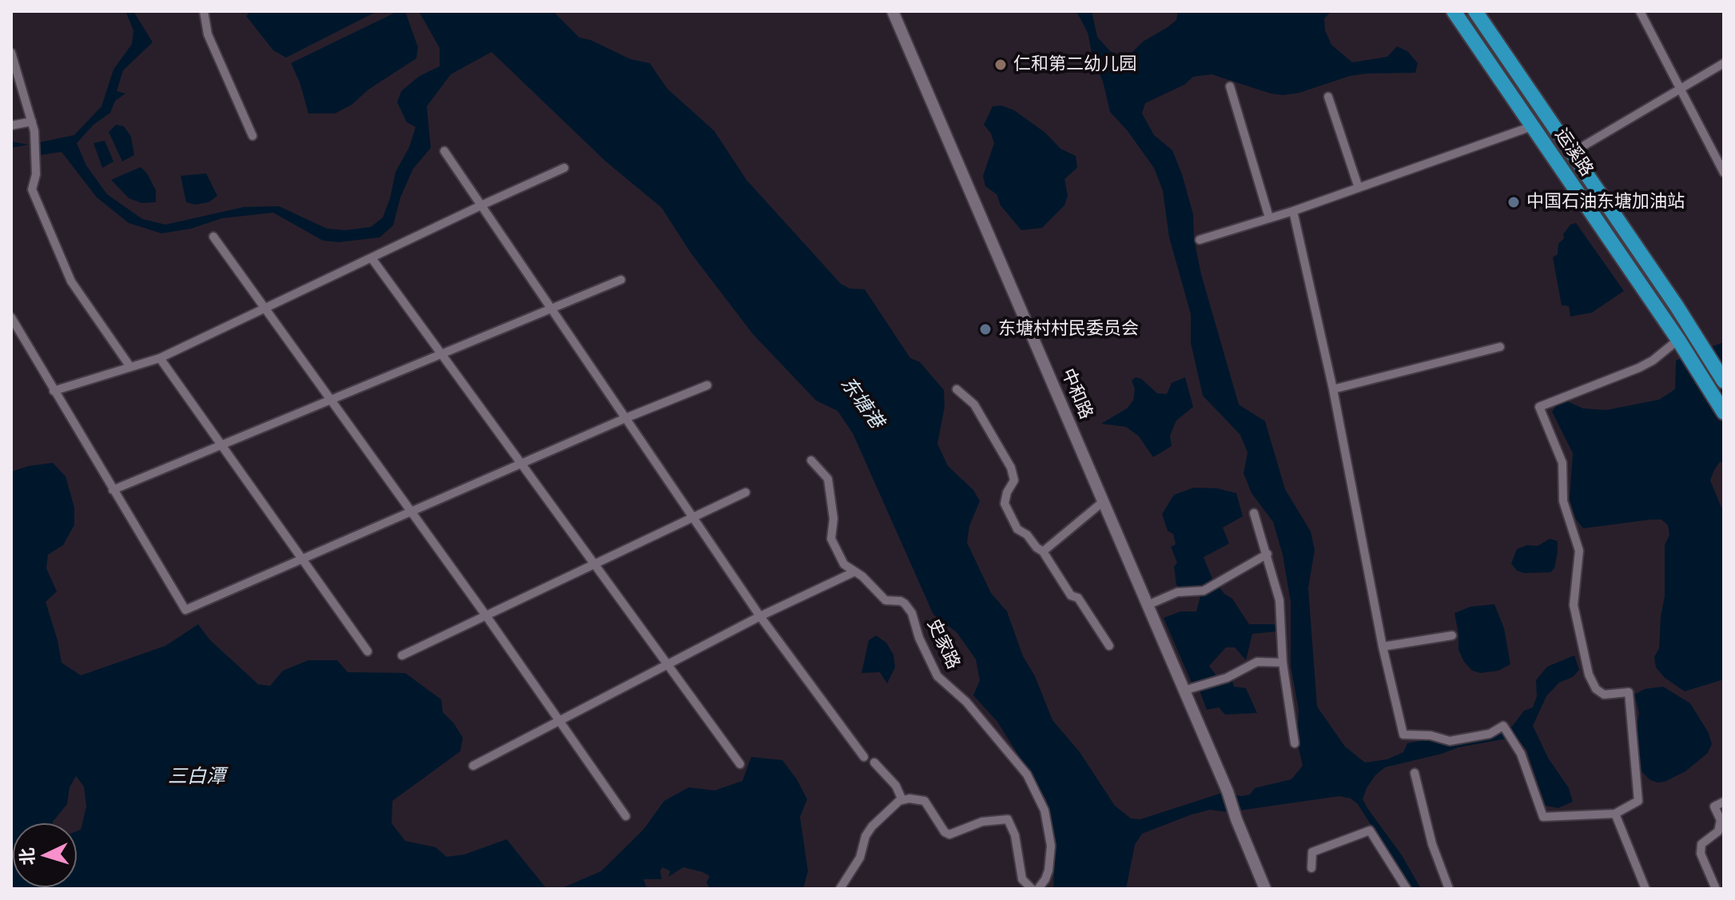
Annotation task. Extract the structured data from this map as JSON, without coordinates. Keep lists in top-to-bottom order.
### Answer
{
  "streets": {
    "highway": ["运溪路"],
    "street": ["中和路", "史家路"]
  },
  "water": ["东塘港", "三白潭"],
  "places": ["仁和第二幼儿园", "中国石油东塘加油站", "东塘村村民委员会"],
  "north": "left"
}
